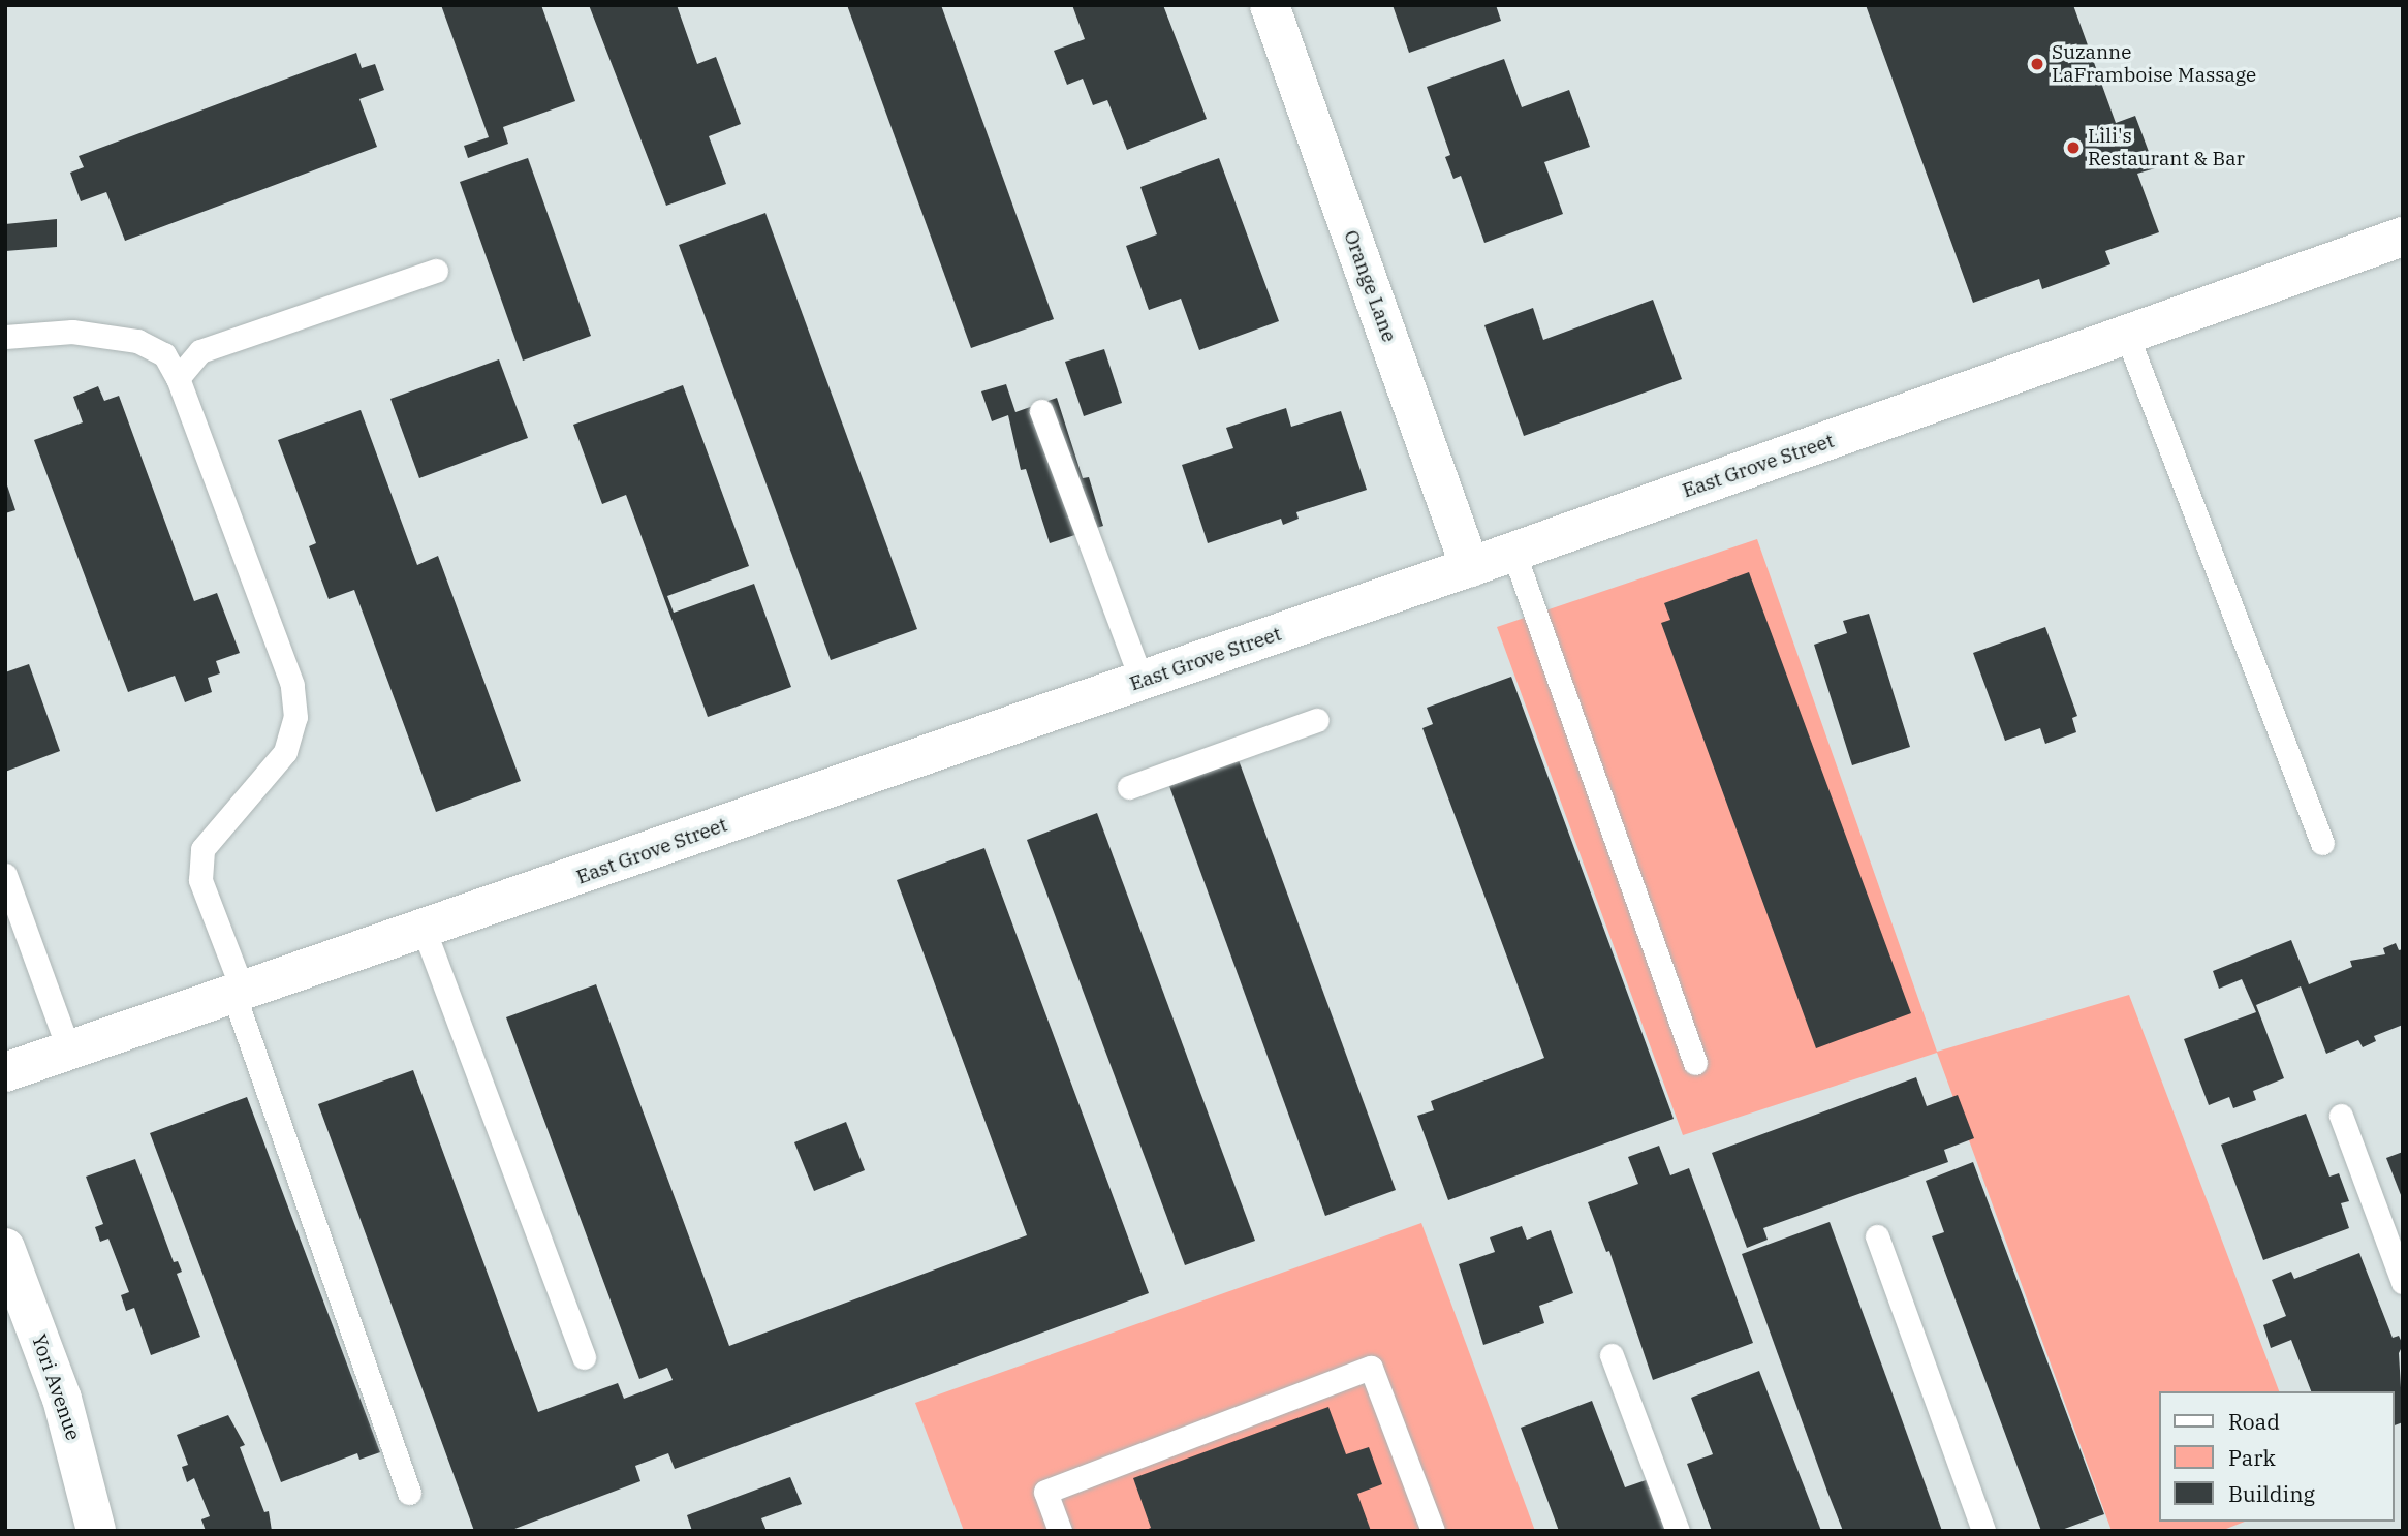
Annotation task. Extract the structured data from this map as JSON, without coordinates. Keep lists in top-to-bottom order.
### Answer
{
  "streets": {
    "street": ["Orange Lane", "East Grove Street", "Yori Avenue"]
  },
  "crossings": [
    ["Orange Lane", "East Grove Street"]
  ],
  "places": ["Suzanne LaFramboise Massage", "Lili's Restaurant & Bar"],
  "legend": ["Road", "Park", "Building"]
}
